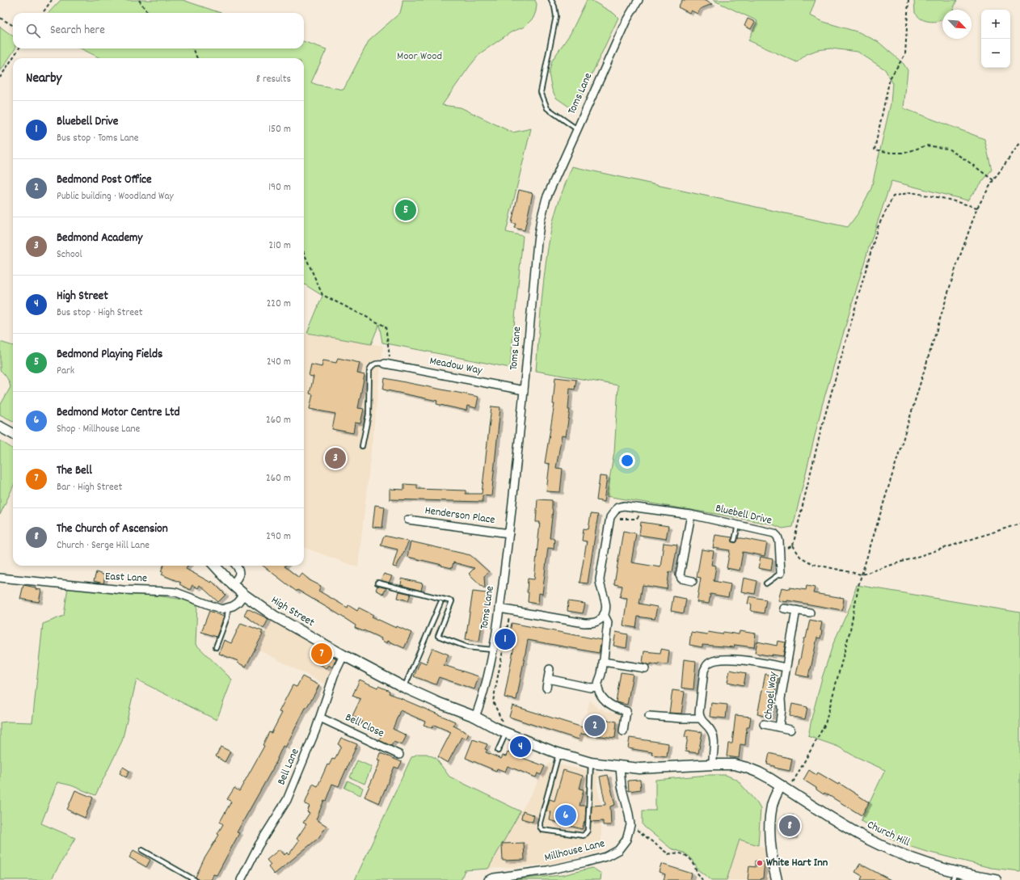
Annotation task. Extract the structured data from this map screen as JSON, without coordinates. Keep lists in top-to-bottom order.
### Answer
{
  "streets": {
    "street": [
      "Toms Lane",
      "Meadow Way",
      "Bluebell Drive",
      "Henderson Place",
      "East Lane",
      "High Street",
      "Chapel Way",
      "Bell Close",
      "Bell Lane",
      "Church Hill",
      "Millhouse Lane"
    ]
  },
  "crossings": [
    ["Toms Lane", "Meadow Way"],
    ["Toms Lane", "Henderson Place"],
    ["Toms Lane", "High Street"],
    ["High Street", "Bell Lane"],
    ["High Street", "Church Hill"],
    ["High Street", "Millhouse Lane"],
    ["Bell Close", "Bell Lane"]
  ],
  "parks": ["Moor Wood"],
  "places": ["White Hart Inn"],
  "north": "bottom right",
  "page": {
    "map_buttons": ["+", "−"],
    "search": "Search here",
    "heading": ["Nearby", "8 results"],
    "list": [
      {
        "mark": "1",
        "name": "Bluebell Drive",
        "note": "Bus stop · Toms Lane",
        "value": "150 m"
      },
      {
        "mark": "2",
        "name": "Bedmond Post Office",
        "note": "Public building · Woodland Way",
        "value": "190 m"
      },
      {
        "mark": "3",
        "name": "Bedmond Academy",
        "note": "School",
        "value": "210 m"
      },
      {
        "mark": "4",
        "name": "High Street",
        "note": "Bus stop · High Street",
        "value": "220 m"
      },
      {
        "mark": "5",
        "name": "Bedmond Playing Fields",
        "note": "Park",
        "value": "240 m"
      },
      {
        "mark": "6",
        "name": "Bedmond Motor Centre Ltd",
        "note": "Shop · Millhouse Lane",
        "value": "260 m"
      },
      {
        "mark": "7",
        "name": "The Bell",
        "note": "Bar · High Street",
        "value": "260 m"
      },
      {
        "mark": "8",
        "name": "The Church of Ascension",
        "note": "Church · Serge Hill Lane",
        "value": "290 m"
      }
    ],
    "pins": [
      "5",
      "3",
      "1",
      "7",
      "2",
      "4",
      "6",
      "8"
    ]
  }
}
